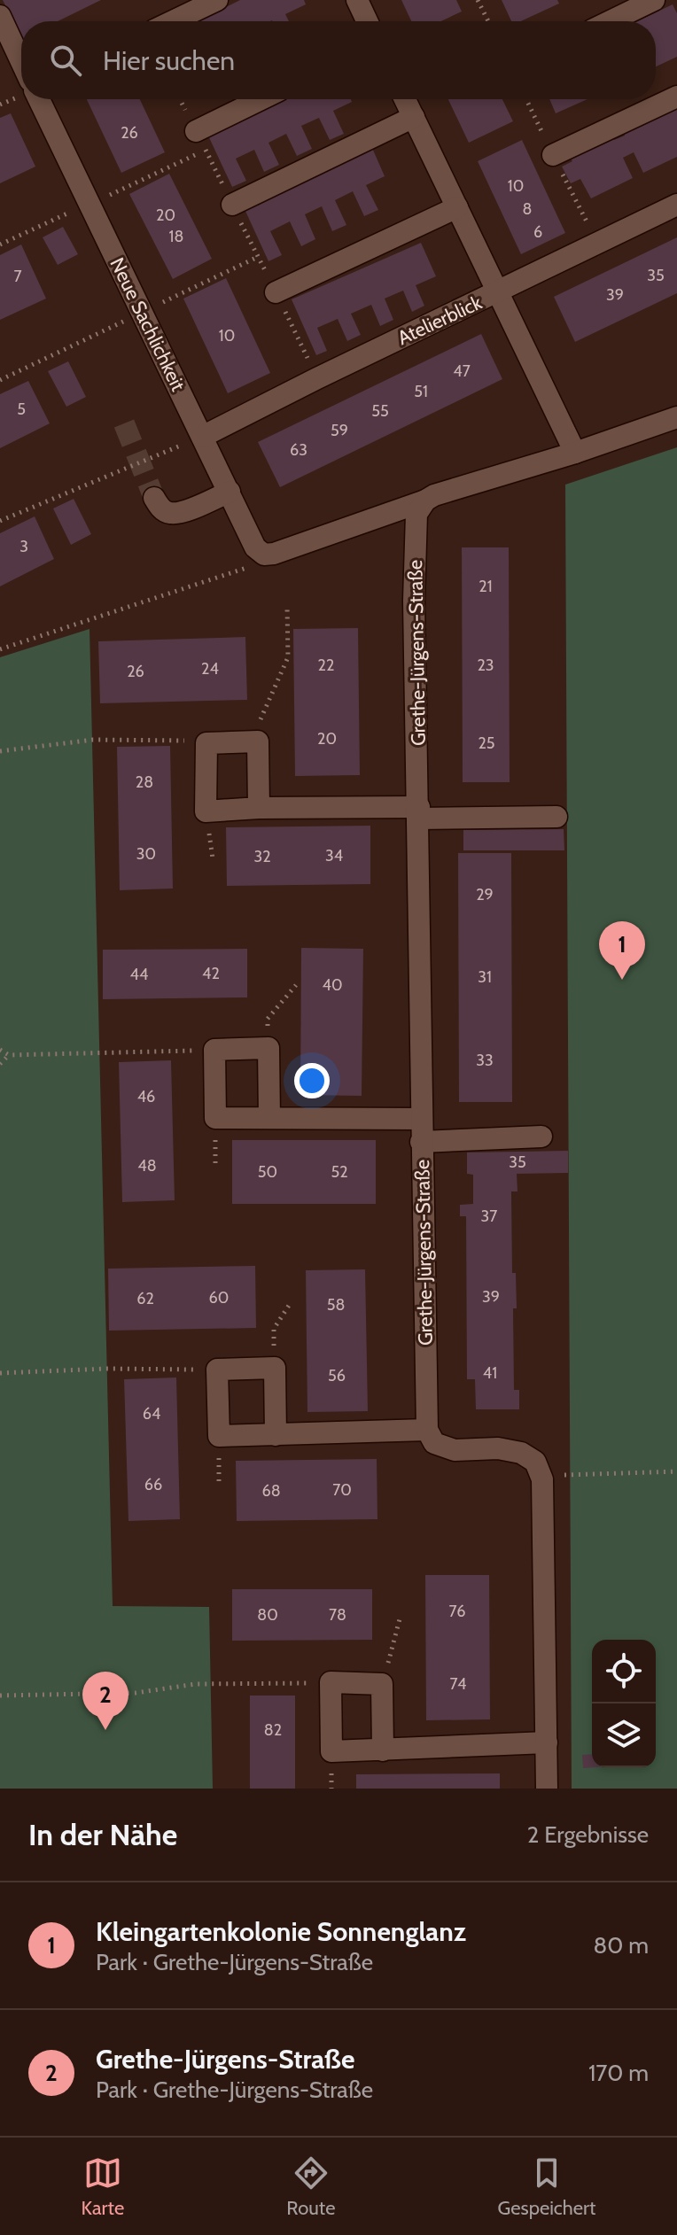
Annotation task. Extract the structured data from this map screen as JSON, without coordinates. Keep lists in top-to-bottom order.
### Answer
{
  "streets": {
    "street": ["Atelierblick", "Neue Sachlichkeit", "Grethe-Jürgens-Straße"]
  },
  "crossings": [
    ["Atelierblick", "Neue Sachlichkeit"]
  ],
  "house_numbers": [
    "26",
    "10",
    "8",
    "20",
    "6",
    "18",
    "35",
    "7",
    "39",
    "10",
    "47",
    "51",
    "5",
    "55",
    "59",
    "63",
    "3",
    "21",
    "22",
    "23",
    "24",
    "26",
    "20",
    "25",
    "28",
    "30",
    "34",
    "32",
    "29",
    "42",
    "44",
    "31",
    "40",
    "33",
    "46",
    "35",
    "48",
    "50",
    "52",
    "37",
    "39",
    "60",
    "62",
    "58",
    "41",
    "56",
    "64",
    "66",
    "70",
    "68",
    "76",
    "80",
    "78",
    "74",
    "82"
  ],
  "page": {
    "search": "Hier suchen",
    "pins": ["1", "2"],
    "heading": ["In der Nähe", "2 Ergebnisse"],
    "list": [
      {
        "mark": "1",
        "name": "Kleingartenkolonie Sonnenglanz",
        "note": "Park · Grethe-Jürgens-Straße",
        "value": "80 m"
      },
      {
        "mark": "2",
        "name": "Grethe-Jürgens-Straße",
        "note": "Park · Grethe-Jürgens-Straße",
        "value": "170 m"
      }
    ],
    "nav": ["Karte", "Route", "Gespeichert"]
  }
}
